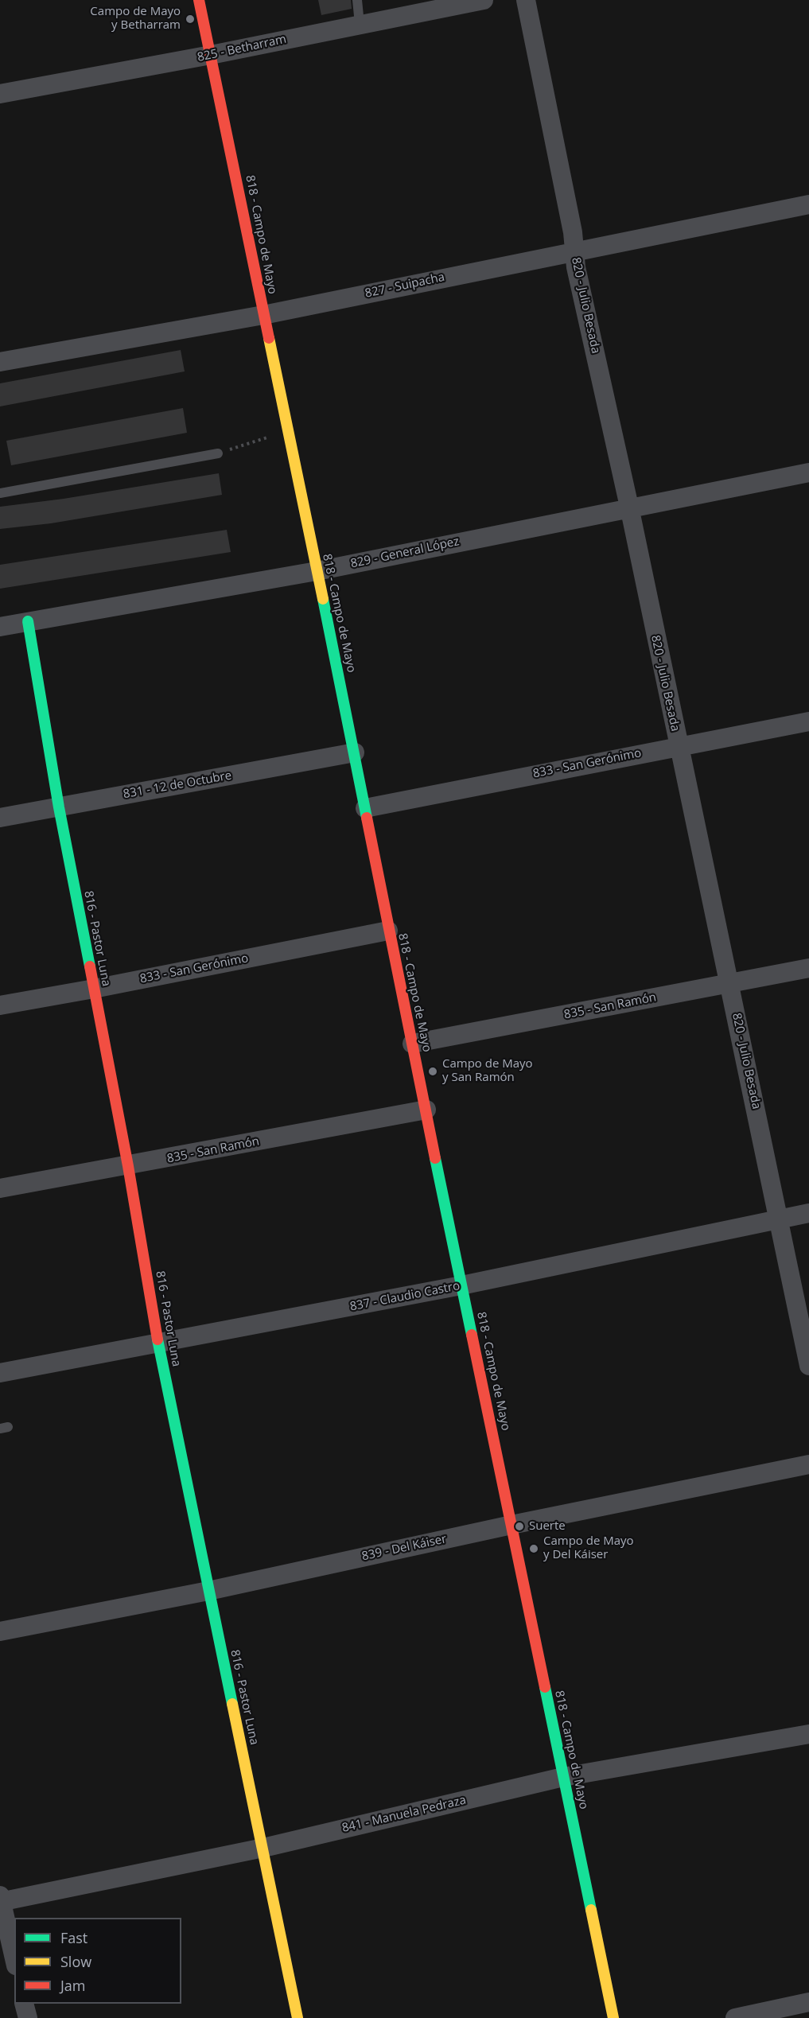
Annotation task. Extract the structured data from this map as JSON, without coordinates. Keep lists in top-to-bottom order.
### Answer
{
  "streets": {
    "street": [
      "825 - Betharram",
      "818 - Campo de Mayo",
      "827 - Suipacha",
      "820 - Julio Besada",
      "829 - General López",
      "833 - San Gerónimo",
      "831 - 12 de Octubre",
      "816 - Pastor Luna",
      "835 - San Ramón",
      "837 - Claudio Castro",
      "839 - Del Káiser",
      "841 - Manuela Pedraza"
    ]
  },
  "crossings": [
    ["825 - Betharram", "818 - Campo de Mayo"],
    ["818 - Campo de Mayo", "827 - Suipacha"],
    ["818 - Campo de Mayo", "829 - General López"],
    ["818 - Campo de Mayo", "833 - San Gerónimo"],
    ["818 - Campo de Mayo", "831 - 12 de Octubre"],
    ["818 - Campo de Mayo", "835 - San Ramón"],
    ["818 - Campo de Mayo", "837 - Claudio Castro"],
    ["818 - Campo de Mayo", "839 - Del Káiser"],
    ["818 - Campo de Mayo", "841 - Manuela Pedraza"],
    ["827 - Suipacha", "820 - Julio Besada"],
    ["820 - Julio Besada", "829 - General López"],
    ["820 - Julio Besada", "833 - San Gerónimo"],
    ["820 - Julio Besada", "835 - San Ramón"],
    ["820 - Julio Besada", "837 - Claudio Castro"],
    ["829 - General López", "816 - Pastor Luna"],
    ["833 - San Gerónimo", "816 - Pastor Luna"],
    ["831 - 12 de Octubre", "816 - Pastor Luna"],
    ["816 - Pastor Luna", "835 - San Ramón"],
    ["816 - Pastor Luna", "837 - Claudio Castro"],
    ["816 - Pastor Luna", "839 - Del Káiser"],
    ["816 - Pastor Luna", "841 - Manuela Pedraza"]
  ],
  "places": [
    "Campo de Mayo y Betharram",
    "Campo de Mayo y San Ramón",
    "Suerte",
    "Campo de Mayo y Del Káiser"
  ],
  "legend": ["Fast", "Slow", "Jam"]
}
